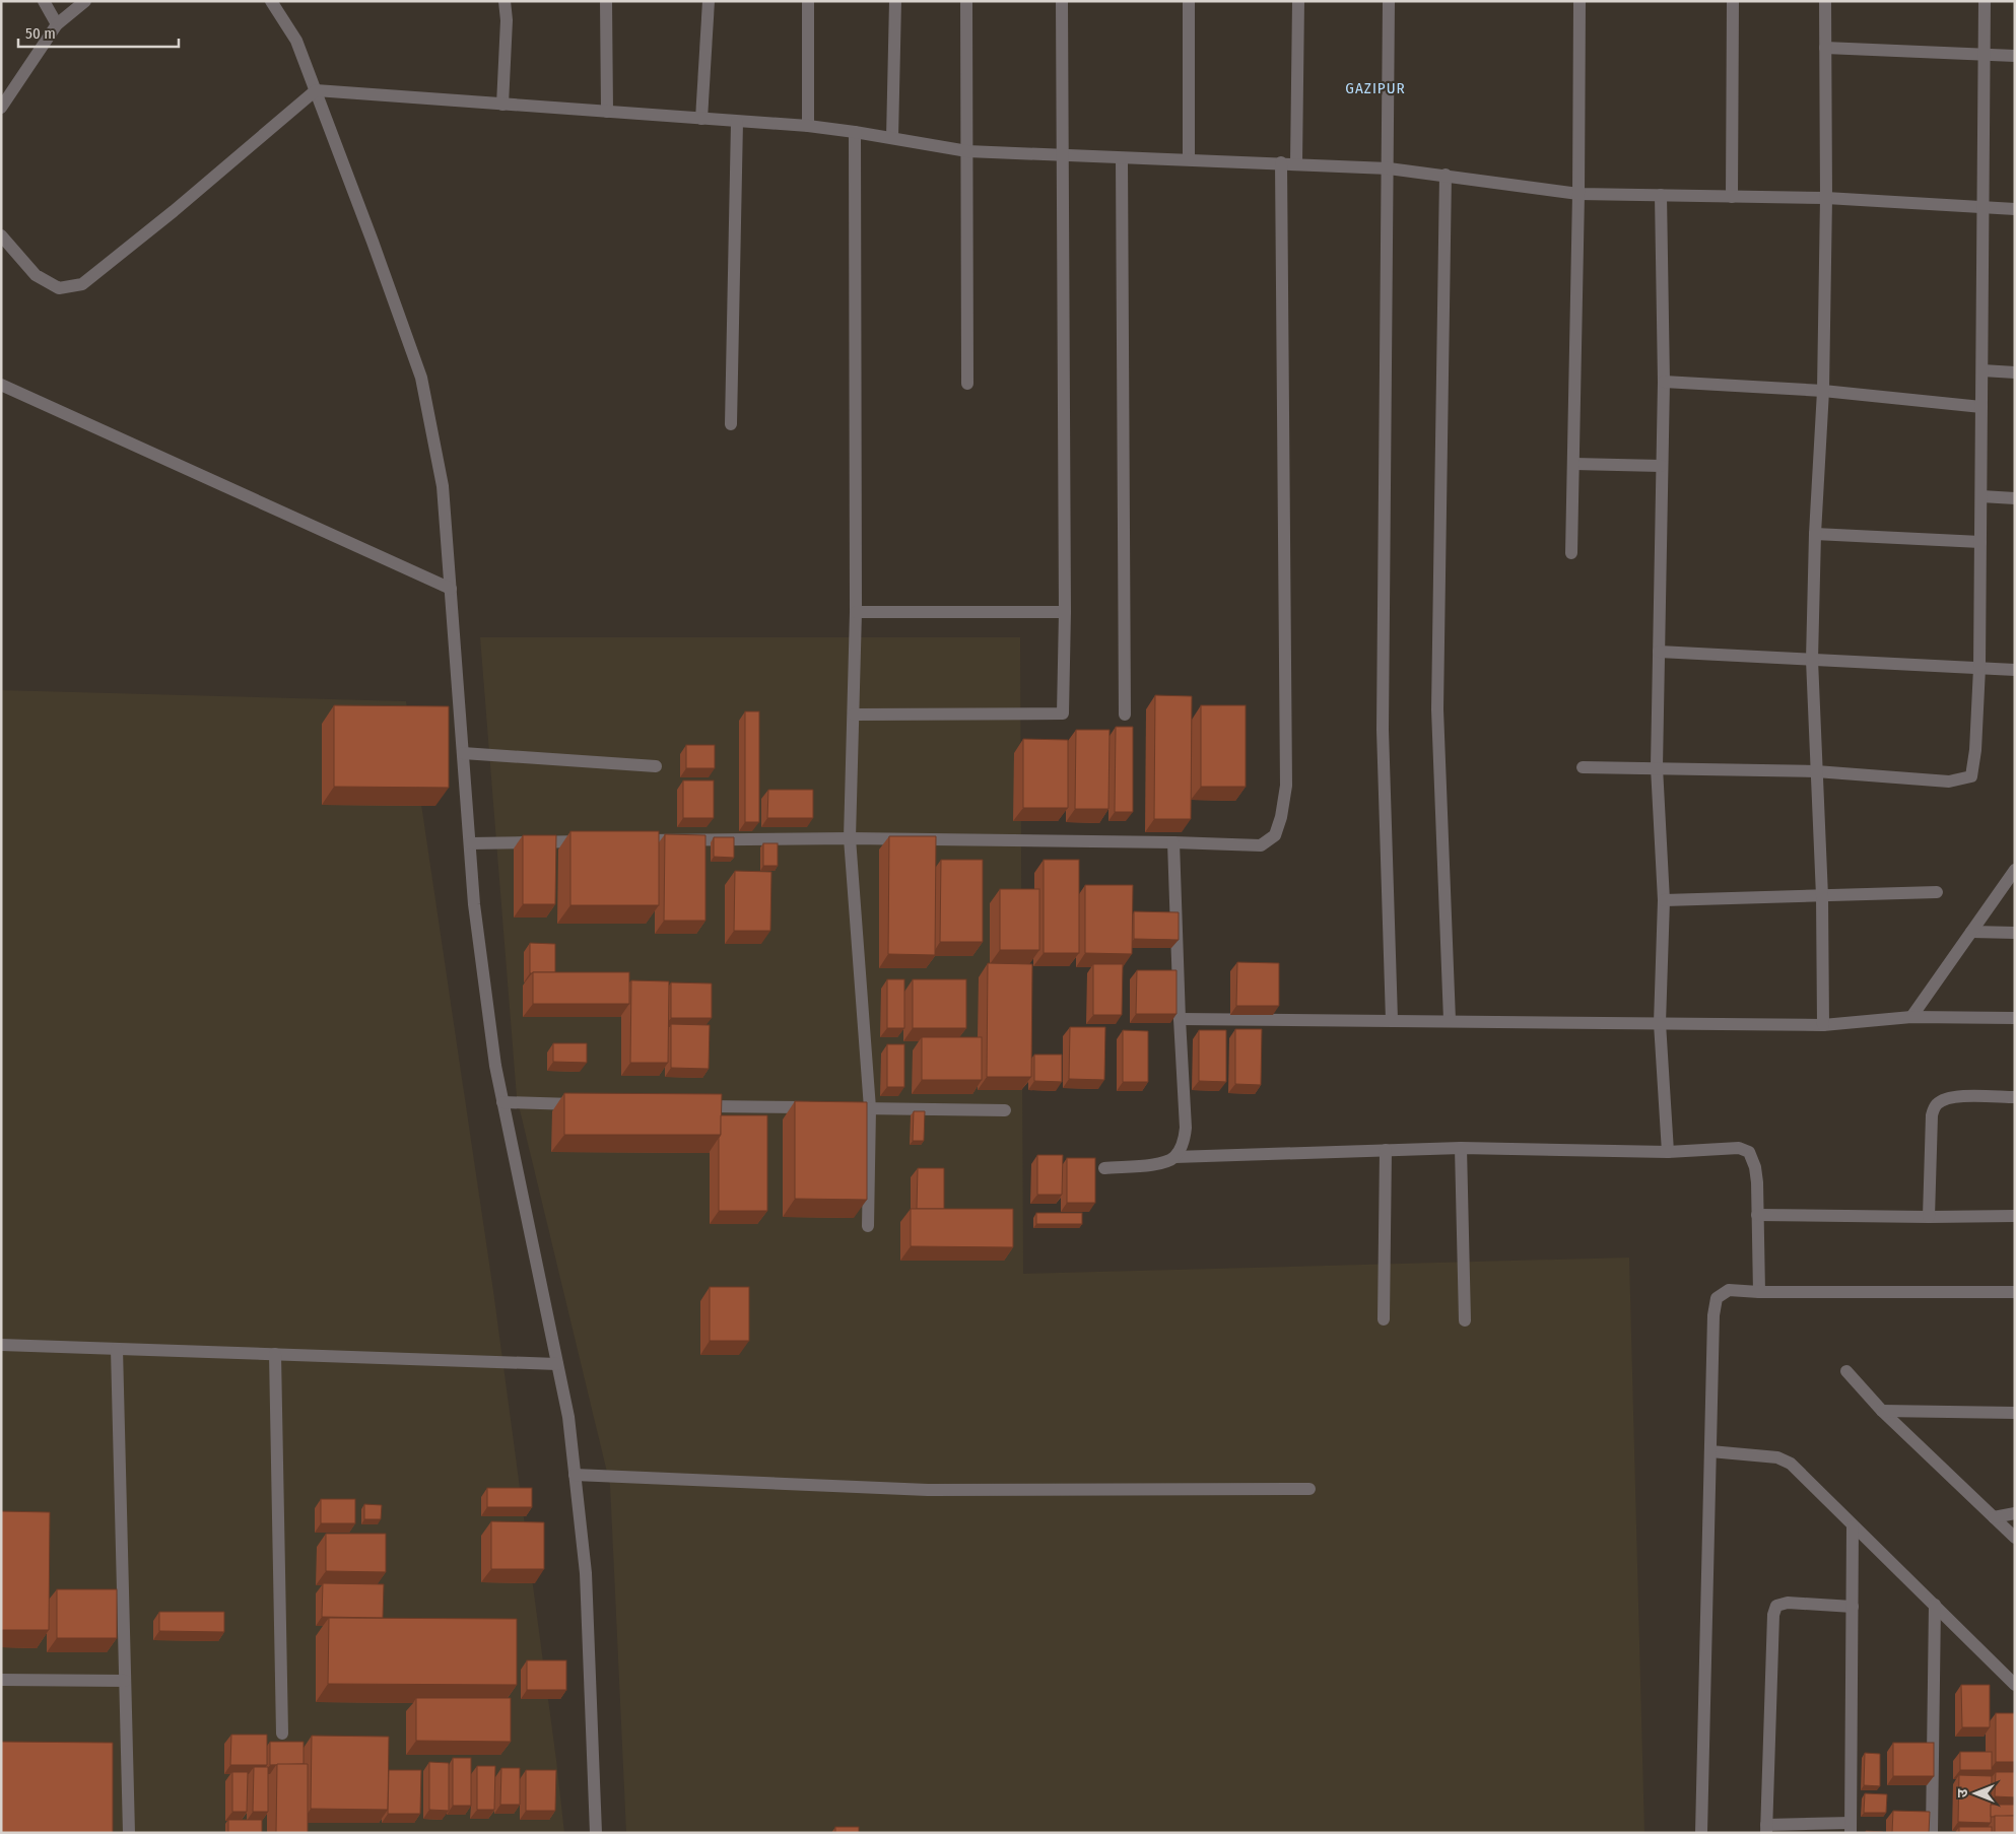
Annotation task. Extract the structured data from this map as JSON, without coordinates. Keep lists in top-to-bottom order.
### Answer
{
  "districts": ["GAZIPUR"],
  "scale_bar": "50 m",
  "north": "left"
}
